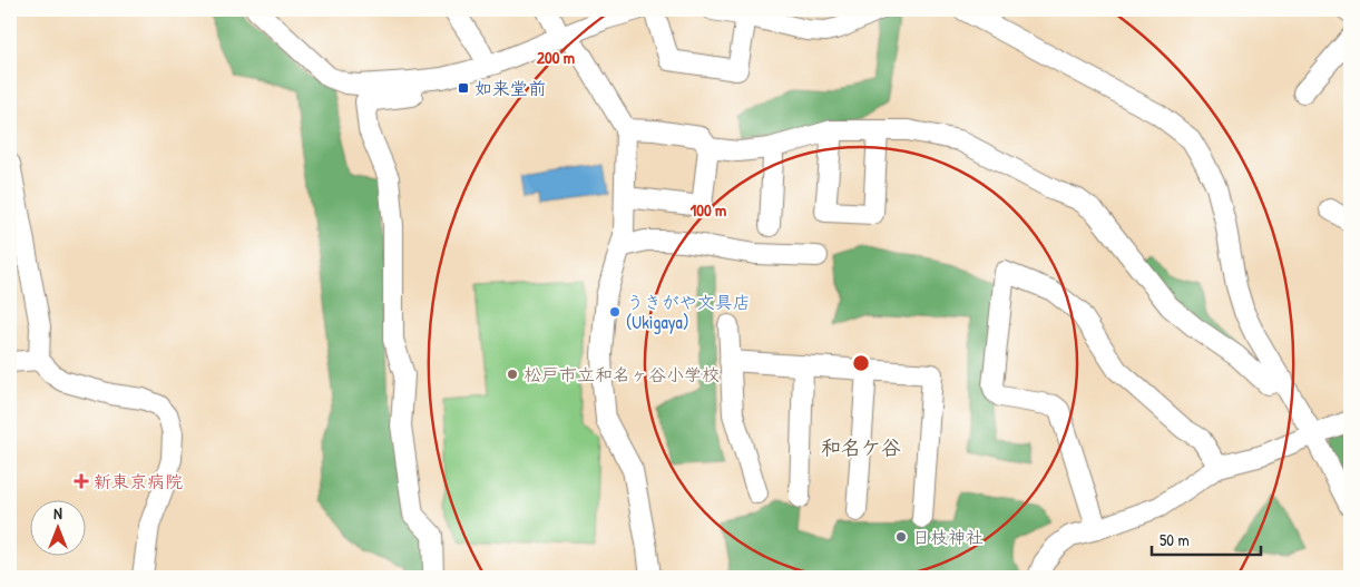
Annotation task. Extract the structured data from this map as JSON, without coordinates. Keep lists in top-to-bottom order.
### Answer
{
  "districts": ["和名ケ谷"],
  "places": {
    "transit": ["如来堂前"],
    "other": ["うきがや文具店 (Ukigaya)", "松戸市立和名ヶ谷小学校", "日枝神社"],
    "health": ["新東京病院"]
  },
  "scale_bar": "50 m",
  "north": "top",
  "rings": ["200 m", "100 m"]
}
